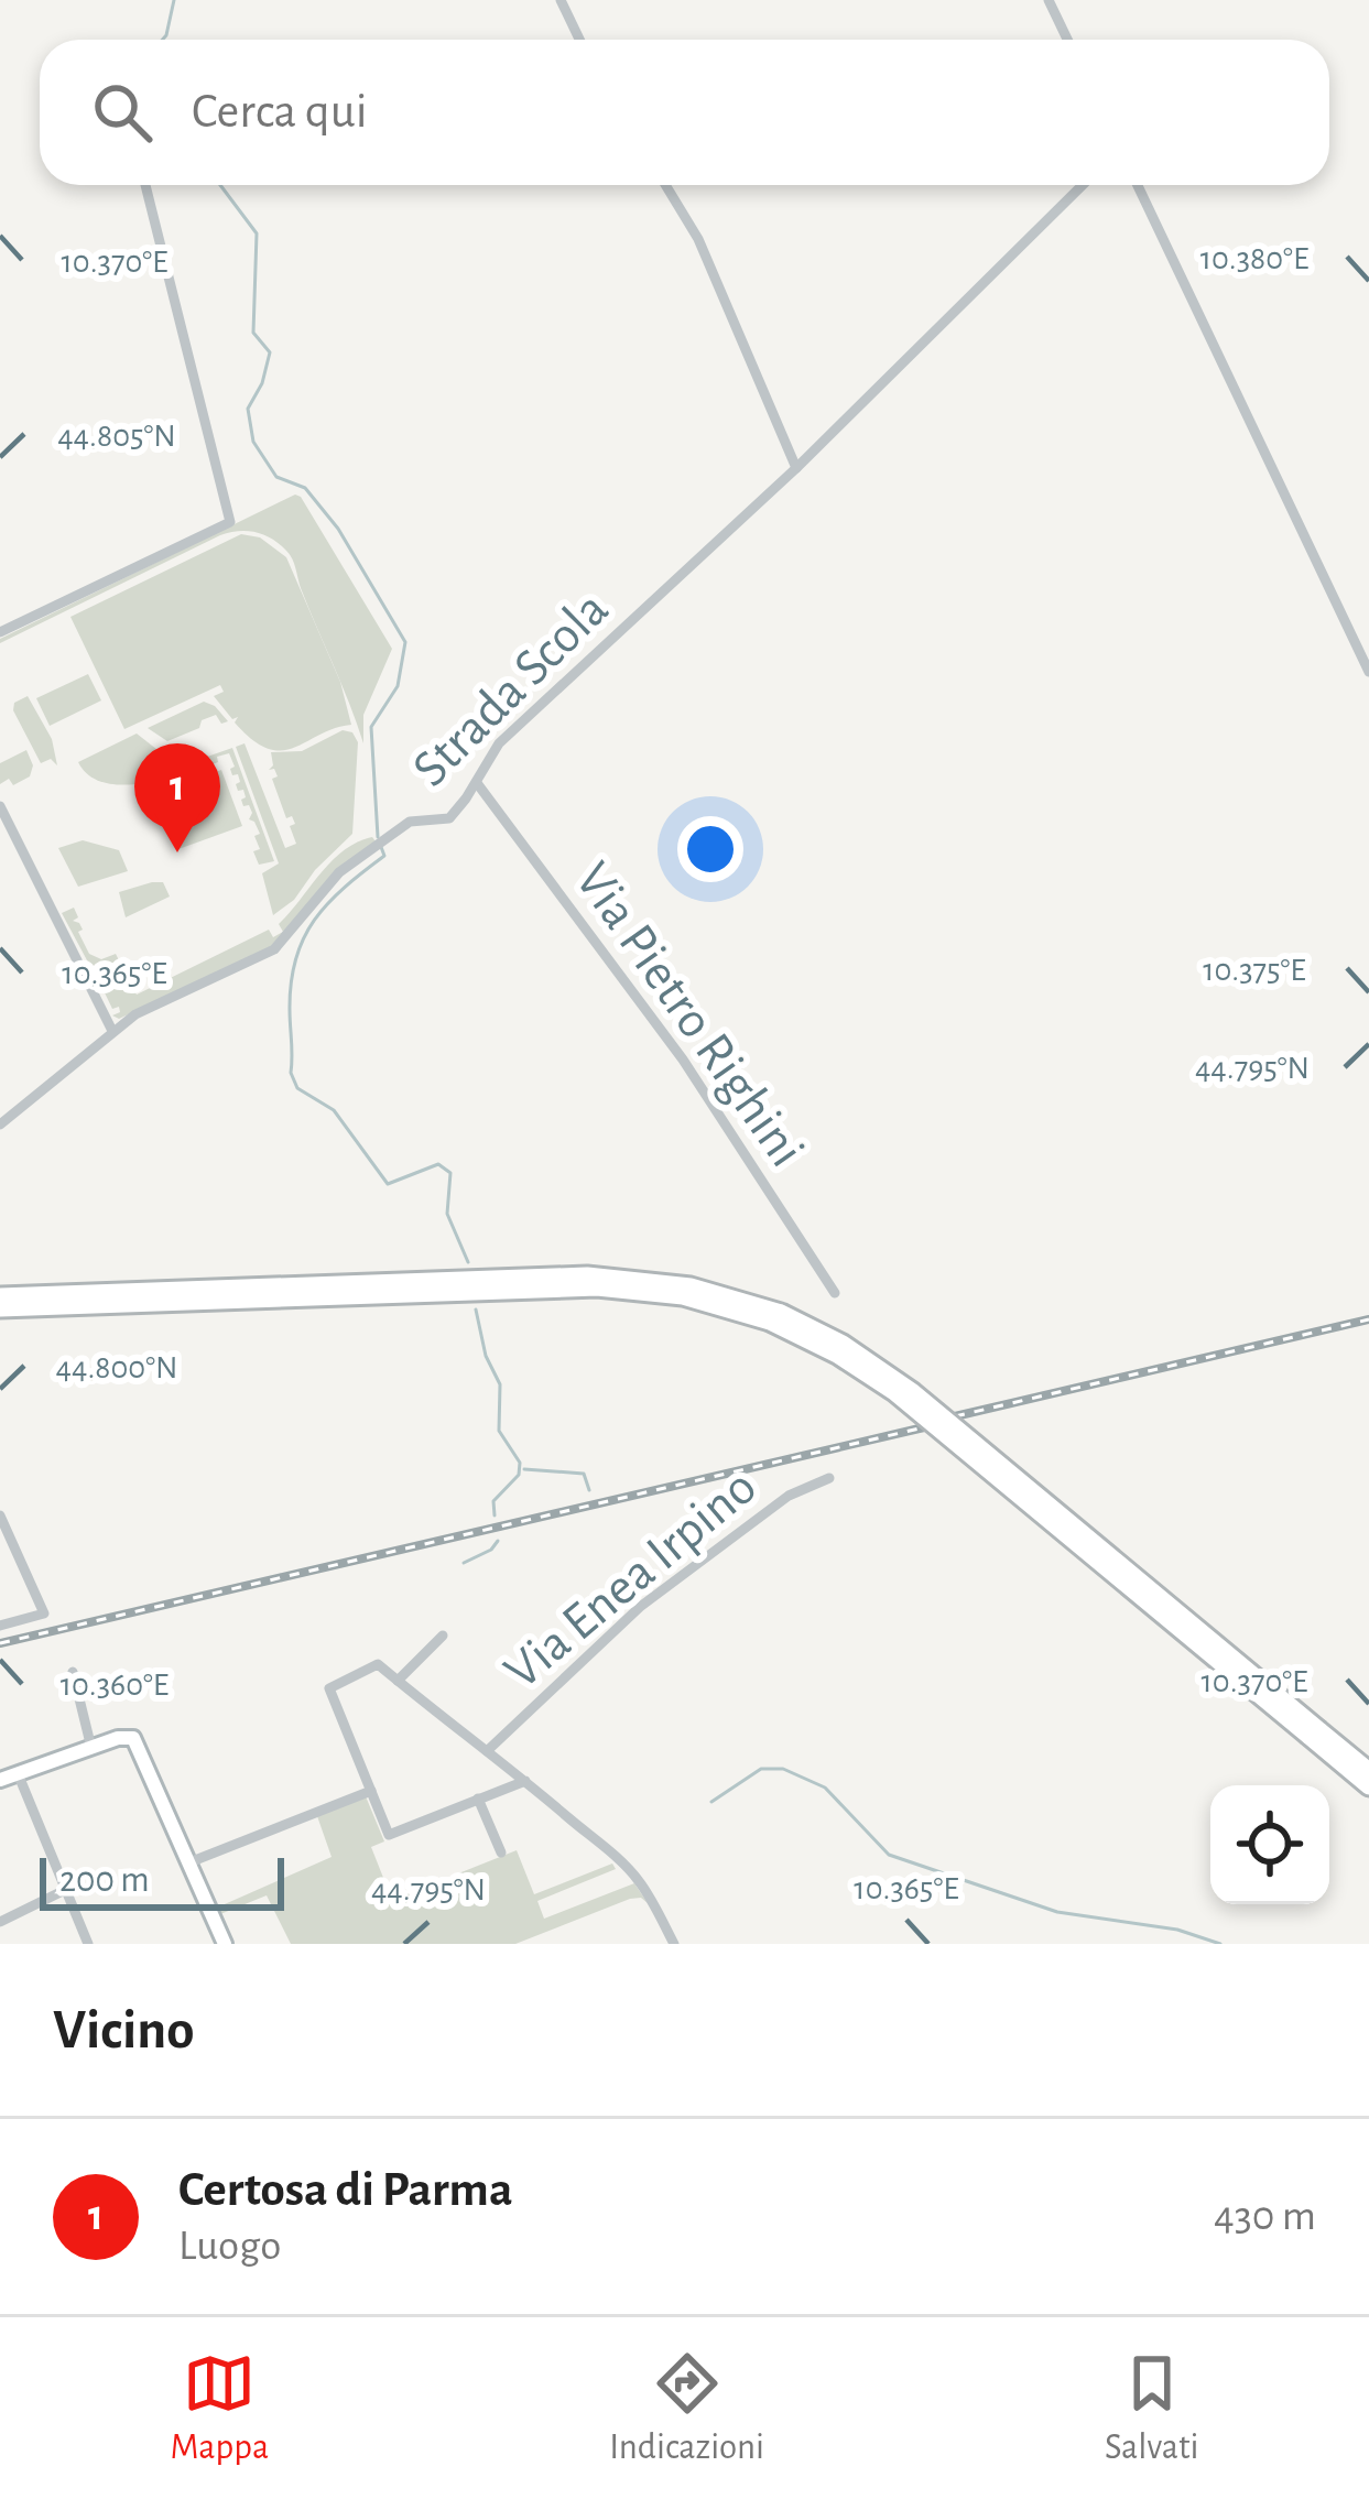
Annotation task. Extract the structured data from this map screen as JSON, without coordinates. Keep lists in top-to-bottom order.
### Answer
{
  "streets": {
    "street": ["Strada Scola", "Via Pietro Righini", "Via Enea Irpino"]
  },
  "crossings": [
    ["Strada Scola", "Via Pietro Righini"]
  ],
  "scale_bar": "200 m",
  "page": {
    "search": "Cerca qui",
    "pins": "1",
    "scale": "200 m",
    "heading": "Vicino",
    "list": [
      {
        "mark": "1",
        "name": "Certosa di Parma",
        "note": "Luogo",
        "value": "430 m"
      }
    ],
    "nav": ["Mappa", "Indicazioni", "Salvati"]
  },
  "coordinates": [
    "10.380°E",
    "10.370°E",
    "44.805°N",
    "10.375°E",
    "10.365°E",
    "44.795°N",
    "44.800°N",
    "10.360°E"
  ]
}
